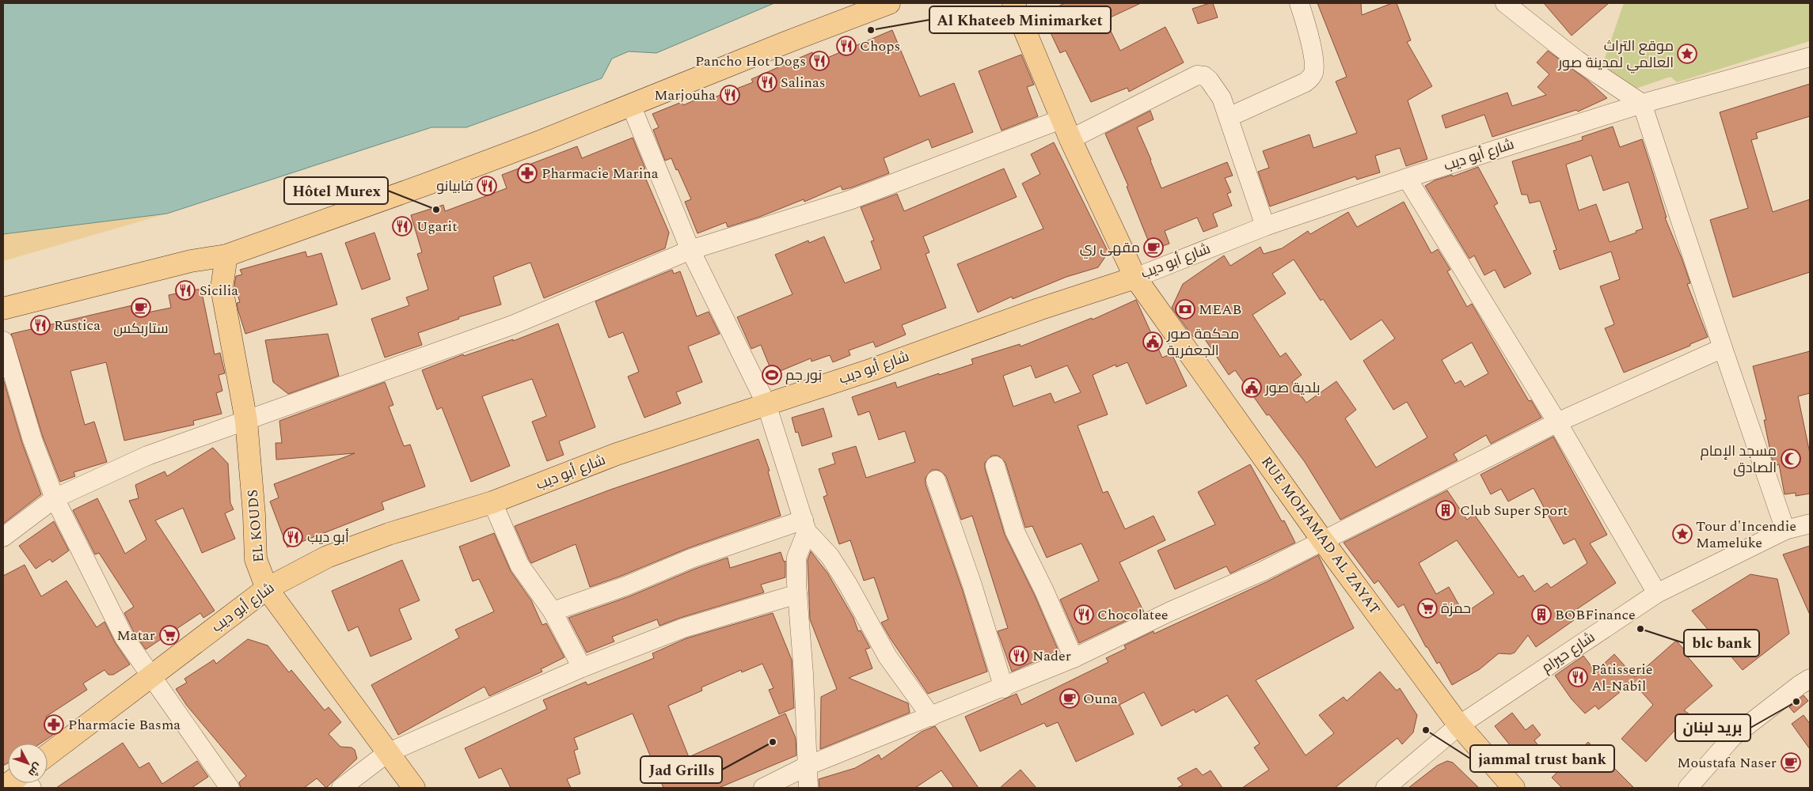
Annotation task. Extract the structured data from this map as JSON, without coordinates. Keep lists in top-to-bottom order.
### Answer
{
  "streets": {
    "main road": ["شارع أبو ديب", "EL KOUDS", "RUE MOHAMAD AL ZAYAT"],
    "street": ["شارع حيرام"]
  },
  "crossings": [
    ["شارع أبو ديب", "EL KOUDS"],
    ["شارع أبو ديب", "RUE MOHAMAD AL ZAYAT"],
    ["RUE MOHAMAD AL ZAYAT", "شارع حيرام"]
  ],
  "places": {
    "other": [
      "Al Khateeb Minimarket",
      "Hôtel Murex",
      "blc bank",
      "بريد لبنان",
      "jammal trust bank",
      "Jad Grills"
    ],
    "restaurant": [
      "Chops",
      "Pancho Hot Dogs",
      "Salinas",
      "Marjouha",
      "فابيانو",
      "Ugarit",
      "Sicilia",
      "Rustica",
      "أبو ديب",
      "Chocolatee",
      "Nader",
      "Pâtisserie Al-Nabîl"
    ],
    "place": ["موقع التراث العالمي لمدينة صور", "Tour d'Incendie Mameluke"],
    "pharmacy": ["Pharmacie Marina", "Pharmacie Basma"],
    "cafe": [
      "مقهى ري",
      "ستاربكس",
      "Ouna",
      "Moustafa Naser"
    ],
    "bank": ["MEAB"],
    "public building": ["محكمة صور الجعفرية", "بلدية صور"],
    "sports": ["بَور جم"],
    "mosque": ["مسجد الإمام الصادق"],
    "building": ["Club Super Sport", "BOBFinance"],
    "supermarket": ["حمزة", "Matar"]
  },
  "north": "bottom right"
}
